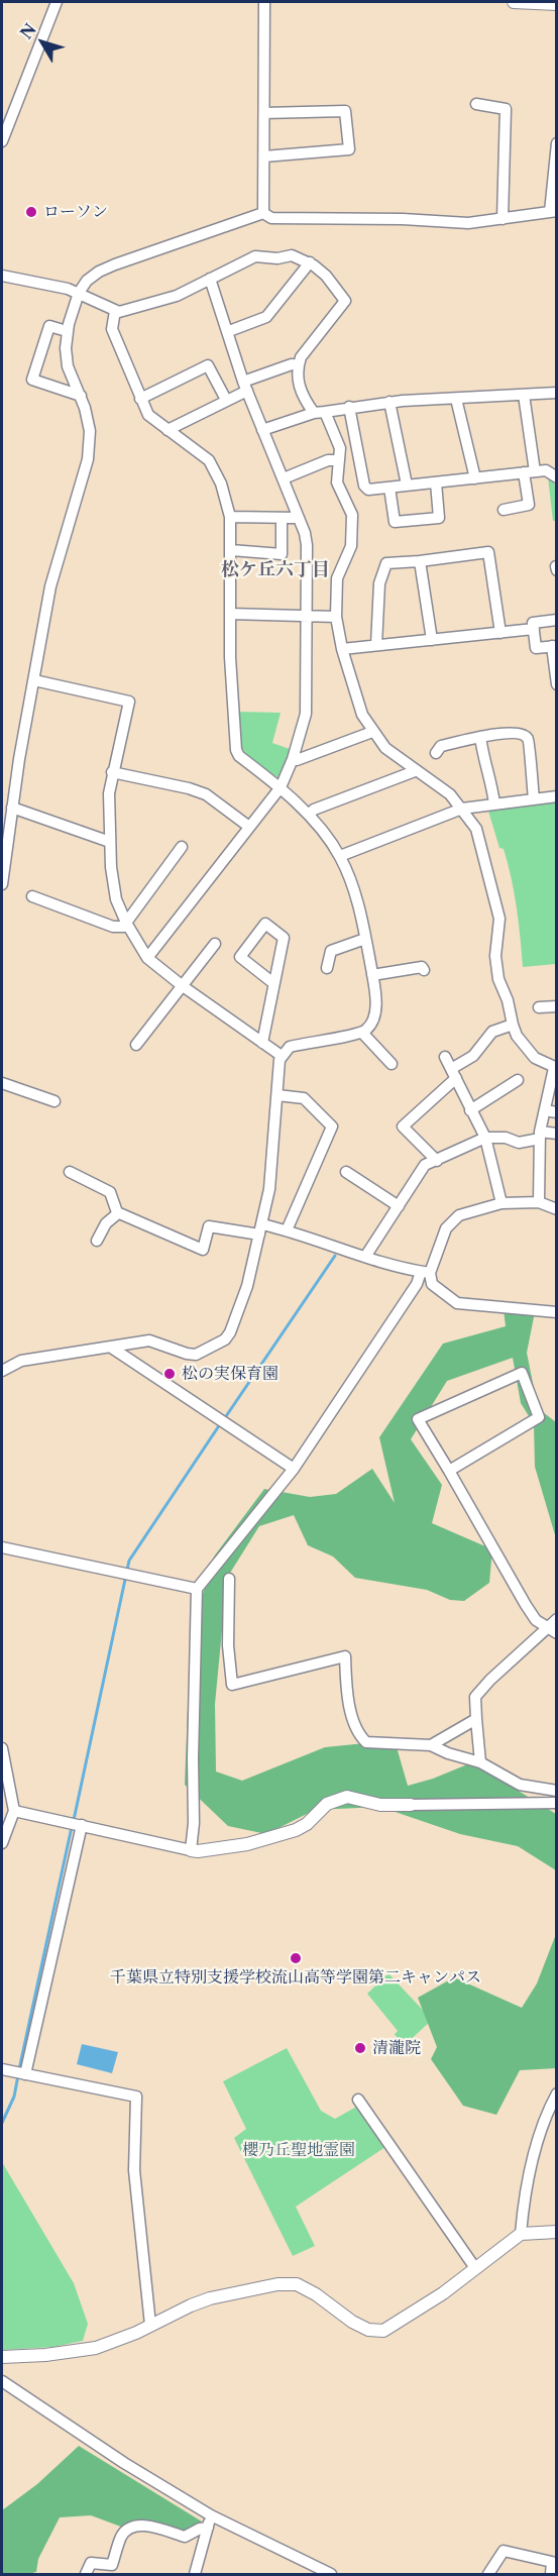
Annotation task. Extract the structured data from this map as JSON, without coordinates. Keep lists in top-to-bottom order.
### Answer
{
  "districts": ["松ケ丘六丁目"],
  "parks": ["櫻乃丘聖地霊園"],
  "places": [
    "ローソン",
    "松の実保育園",
    "千葉県立特別支援学校流山高等学園第二キャンパス",
    "清瀧院"
  ],
  "north": "top left"
}
